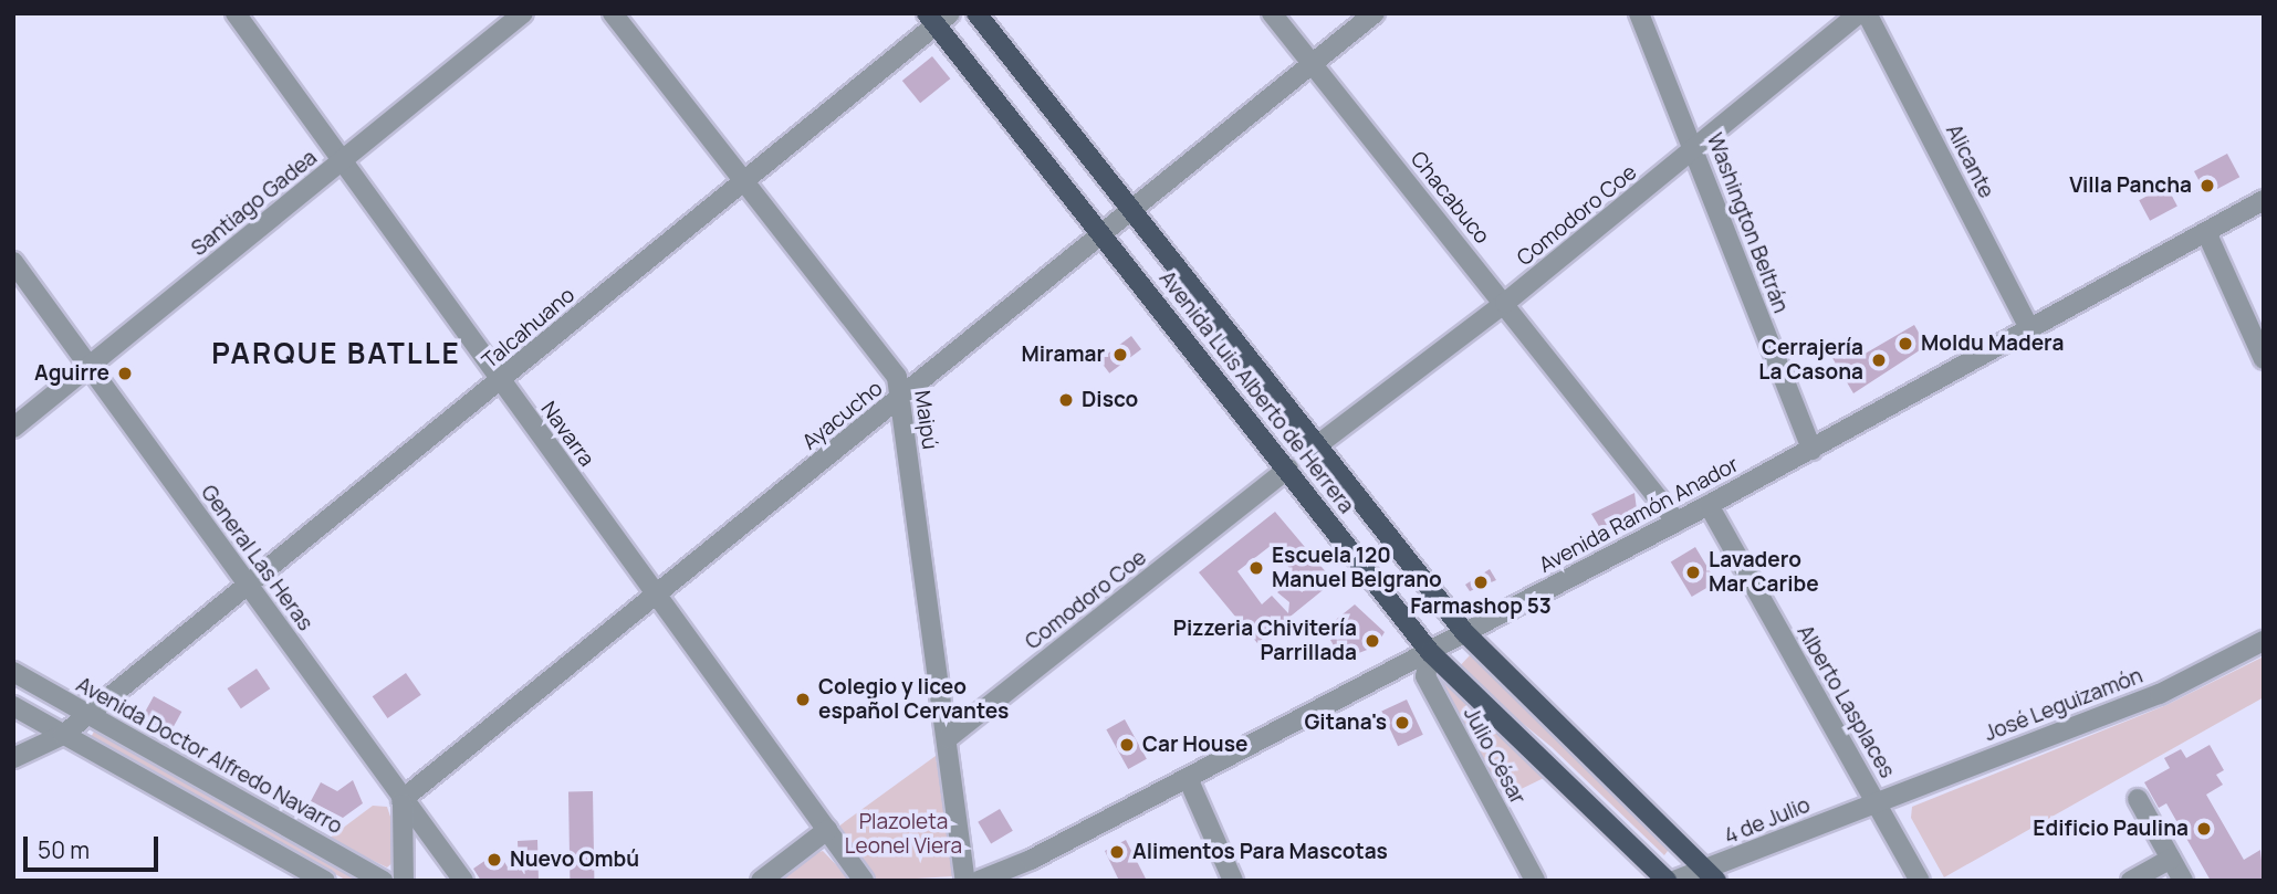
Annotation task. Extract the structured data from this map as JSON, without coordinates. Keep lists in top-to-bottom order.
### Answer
{
  "streets": {
    "main road": ["Avenida Luis Alberto de Herrera"],
    "street": [
      "Alicante",
      "Chacabuco",
      "Santiago Gadea",
      "Comodoro Coe",
      "Washington Beltrán",
      "Talcahuano",
      "Ayacucho",
      "Maipú",
      "Navarra",
      "Avenida Ramón Anador",
      "General Las Heras",
      "Alberto Lasplaces",
      "José Leguizamón",
      "Avenida Doctor Alfredo Navarro",
      "Julio César",
      "4 de Julio"
    ]
  },
  "crossings": [
    ["Alicante", "Avenida Ramón Anador"],
    ["Chacabuco", "Comodoro Coe"],
    ["Chacabuco", "Ayacucho"],
    ["Chacabuco", "Avenida Ramón Anador"],
    ["Santiago Gadea", "Navarra"],
    ["Santiago Gadea", "General Las Heras"],
    ["Comodoro Coe", "Washington Beltrán"],
    ["Comodoro Coe", "Avenida Luis Alberto de Herrera"],
    ["Comodoro Coe", "Maipú"],
    ["Washington Beltrán", "Avenida Ramón Anador"],
    ["Talcahuano", "Avenida Luis Alberto de Herrera"],
    ["Talcahuano", "Maipú"],
    ["Talcahuano", "Navarra"],
    ["Talcahuano", "General Las Heras"],
    ["Talcahuano", "Avenida Doctor Alfredo Navarro"],
    ["Avenida Luis Alberto de Herrera", "Ayacucho"],
    ["Avenida Luis Alberto de Herrera", "Avenida Ramón Anador"],
    ["Avenida Luis Alberto de Herrera", "Julio César"],
    ["Avenida Luis Alberto de Herrera", "4 de Julio"],
    ["Ayacucho", "Maipú"],
    ["Ayacucho", "Navarra"],
    ["Ayacucho", "General Las Heras"],
    ["Avenida Ramón Anador", "Alberto Lasplaces"],
    ["Avenida Ramón Anador", "Julio César"],
    ["Alberto Lasplaces", "José Leguizamón"],
    ["Alberto Lasplaces", "4 de Julio"],
    ["José Leguizamón", "4 de Julio"]
  ],
  "districts": ["PARQUE BATLLE"],
  "parks": ["Plazoleta Leonel Viera"],
  "places": [
    "Villa Pancha",
    "Moldu Madera",
    "Miramar",
    "Cerrajería La Casona",
    "Aguirre",
    "Disco",
    "Escuela 120 Manuel Belgrano",
    "Lavadero Mar Caribe",
    "Farmashop 53",
    "Pizzeria Chivitería Parrillada",
    "Colegio y liceo español Cervantes",
    "Gitana's",
    "Car House",
    "Edificio Paulina",
    "Alimentos Para Mascotas",
    "Nuevo Ombú"
  ],
  "scale_bar": "50 m"
}
